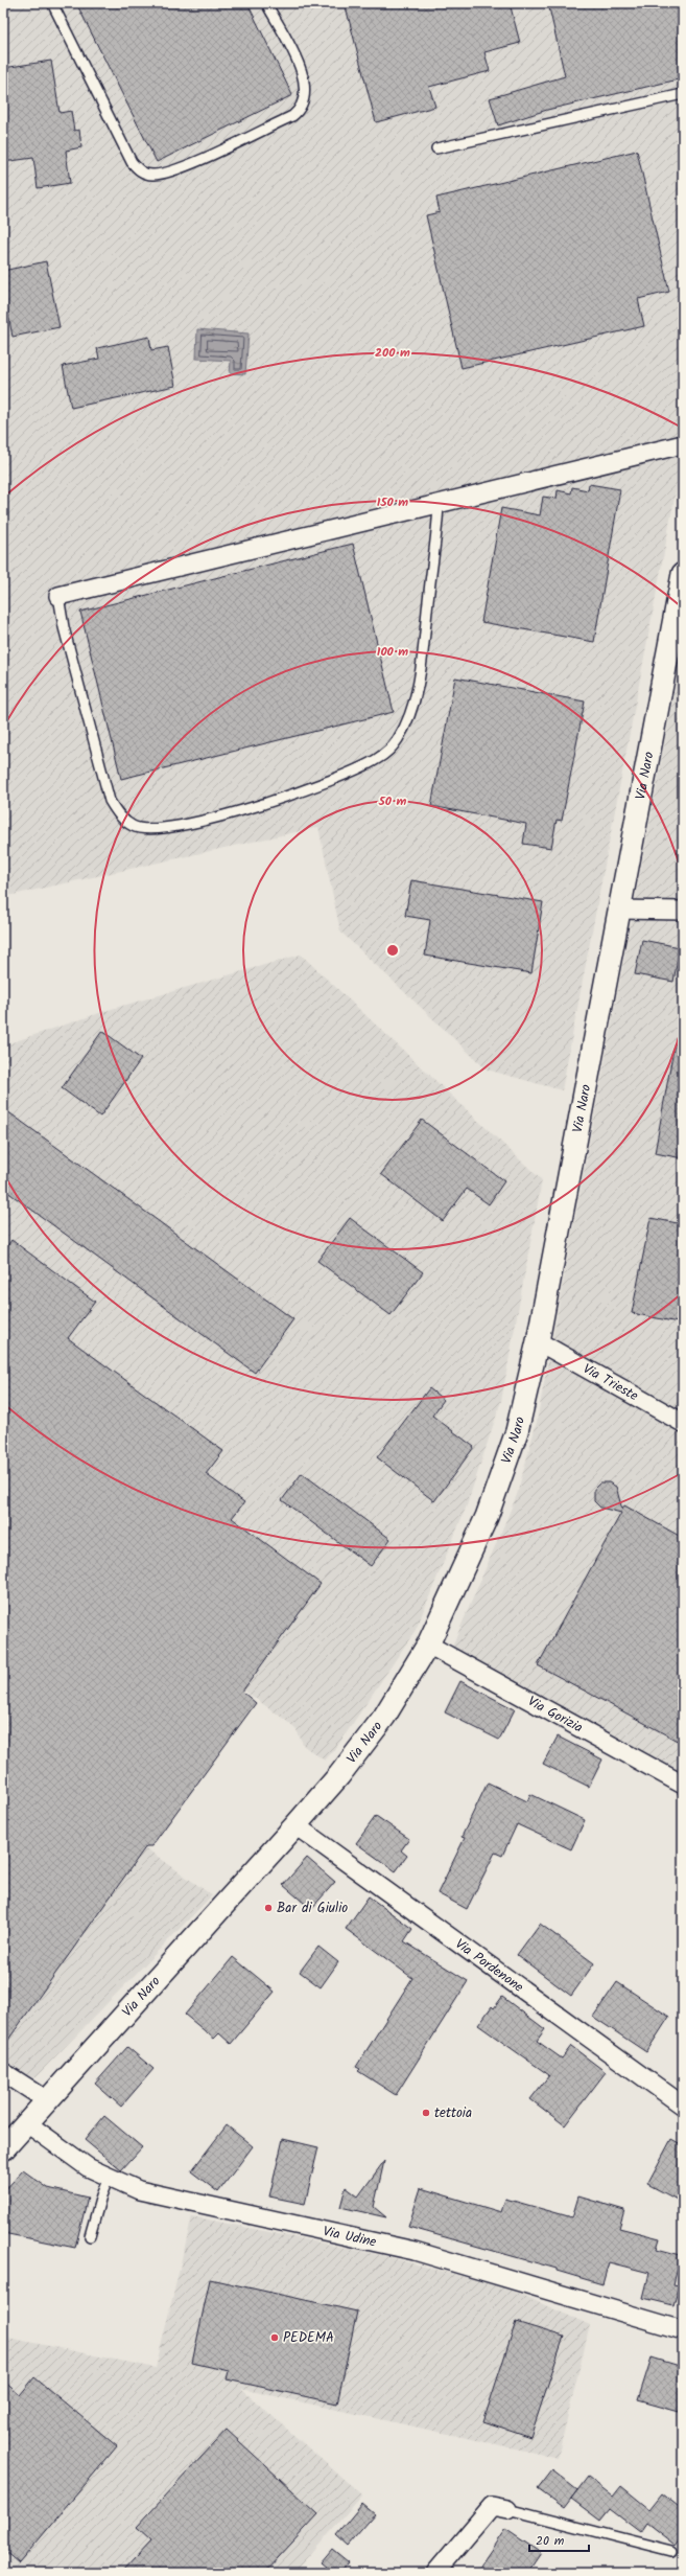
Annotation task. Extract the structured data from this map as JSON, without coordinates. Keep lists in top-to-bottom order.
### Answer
{
  "streets": {
    "street": [
      "Via Naro",
      "Via Trieste",
      "Via Gorizia",
      "Via Pordenone",
      "Via Udine"
    ]
  },
  "crossings": [
    ["Via Naro", "Via Trieste"],
    ["Via Naro", "Via Gorizia"],
    ["Via Naro", "Via Pordenone"],
    ["Via Naro", "Via Udine"]
  ],
  "places": ["Bar di Giulio", "tettoia", "PEDEMA"],
  "scale_bar": "20 m",
  "rings": [
    "200 m",
    "150 m",
    "100 m",
    "50 m"
  ]
}
